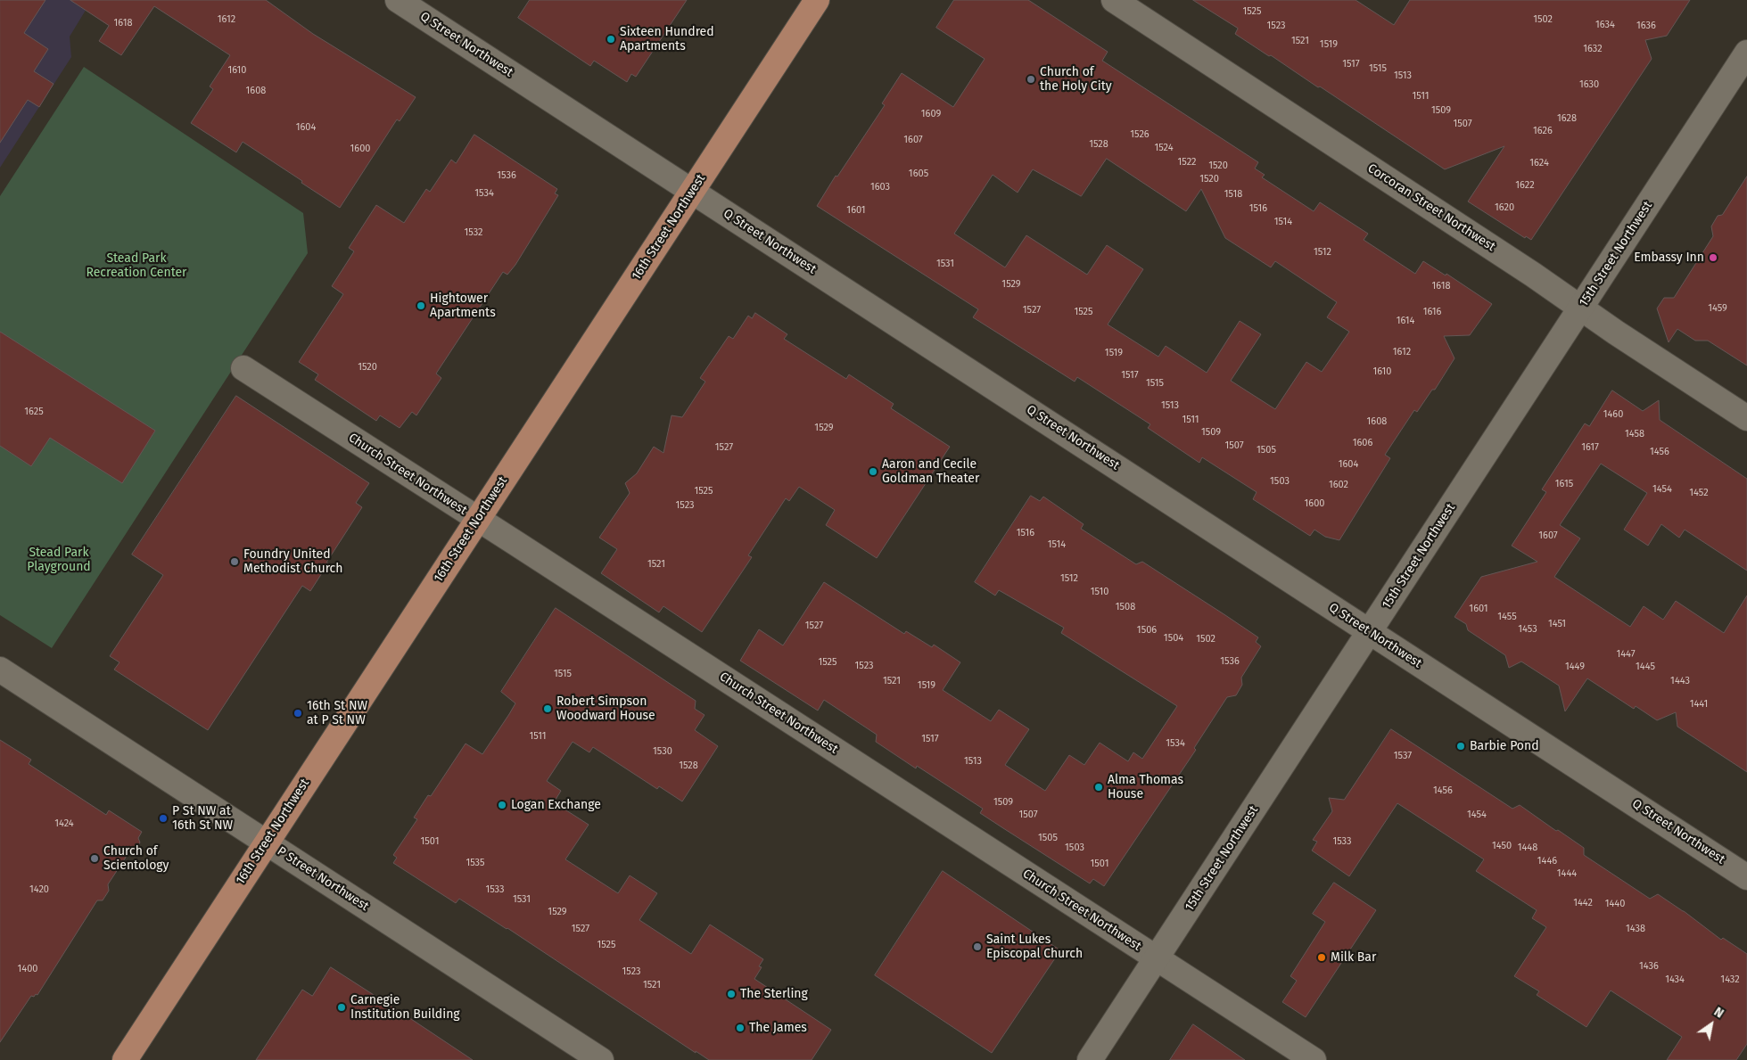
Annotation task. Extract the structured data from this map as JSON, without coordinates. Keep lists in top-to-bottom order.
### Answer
{
  "streets": {
    "main road": [
      "Q Street Northwest",
      "Corcoran Street Northwest",
      "16th Street Northwest",
      "15th Street Northwest",
      "Church Street Northwest",
      "P Street Northwest"
    ]
  },
  "crossings": [
    ["Q Street Northwest", "16th Street Northwest"],
    ["Q Street Northwest", "15th Street Northwest"],
    ["Corcoran Street Northwest", "15th Street Northwest"],
    ["16th Street Northwest", "Church Street Northwest"],
    ["16th Street Northwest", "P Street Northwest"],
    ["15th Street Northwest", "Church Street Northwest"]
  ],
  "parks": ["Stead Park Recreation Center", "Stead Park Playground"],
  "places": [
    "Sixteen Hundred Apartments",
    "Church of the Holy City",
    "Embassy Inn",
    "Hightower Apartments",
    "Aaron and Cecile Goldman Theater",
    "Foundry United Methodist Church",
    "Robert Simpson Woodward House",
    "16th St NW at P St NW",
    "Barbie Pond",
    "Alma Thomas House",
    "Logan Exchange",
    "P St NW at 16th St NW",
    "Church of Scientology",
    "Saint Lukes Episcopal Church",
    "Milk Bar",
    "The Sterling",
    "Carnegie Institution Building",
    "The James"
  ],
  "house_numbers": [
    "1525",
    "1612",
    "1502",
    "1618",
    "1634",
    "1523",
    "1636",
    "1521",
    "1519",
    "1632",
    "1517",
    "1515",
    "1610",
    "1513",
    "1630",
    "1608",
    "1511",
    "1509",
    "1609",
    "1628",
    "1507",
    "1604",
    "1626",
    "1526",
    "1607",
    "1528",
    "1524",
    "1600",
    "1522",
    "1624",
    "1520",
    "1605",
    "1536",
    "1520",
    "1622",
    "1603",
    "1534",
    "1518",
    "1620",
    "1516",
    "1601",
    "1514",
    "1532",
    "1512",
    "1531",
    "1529",
    "1618",
    "1459",
    "1527",
    "1525",
    "1616",
    "1614",
    "1612",
    "1519",
    "1520",
    "1610",
    "1517",
    "1515",
    "1513",
    "1625",
    "1460",
    "1511",
    "1608",
    "1529",
    "1509",
    "1458",
    "1606",
    "1507",
    "1527",
    "1617",
    "1505",
    "1456",
    "1604",
    "1503",
    "1615",
    "1602",
    "1454",
    "1525",
    "1452",
    "1600",
    "1523",
    "1516",
    "1607",
    "1514",
    "1521",
    "1512",
    "1510",
    "1508",
    "1601",
    "1455",
    "1451",
    "1527",
    "1453",
    "1506",
    "1504",
    "1502",
    "1447",
    "1536",
    "1525",
    "1523",
    "1449",
    "1445",
    "1515",
    "1521",
    "1443",
    "1519",
    "1441",
    "1511",
    "1517",
    "1534",
    "1530",
    "1537",
    "1513",
    "1528",
    "1456",
    "1509",
    "1507",
    "1454",
    "1424",
    "1505",
    "1501",
    "1533",
    "1450",
    "1503",
    "1448",
    "1446",
    "1535",
    "1501",
    "1444",
    "1420",
    "1533",
    "1531",
    "1442",
    "1440",
    "1529",
    "1527",
    "1438",
    "1525",
    "1436",
    "1400",
    "1523",
    "1434",
    "1432",
    "1521"
  ],
  "north": "top right"
}
